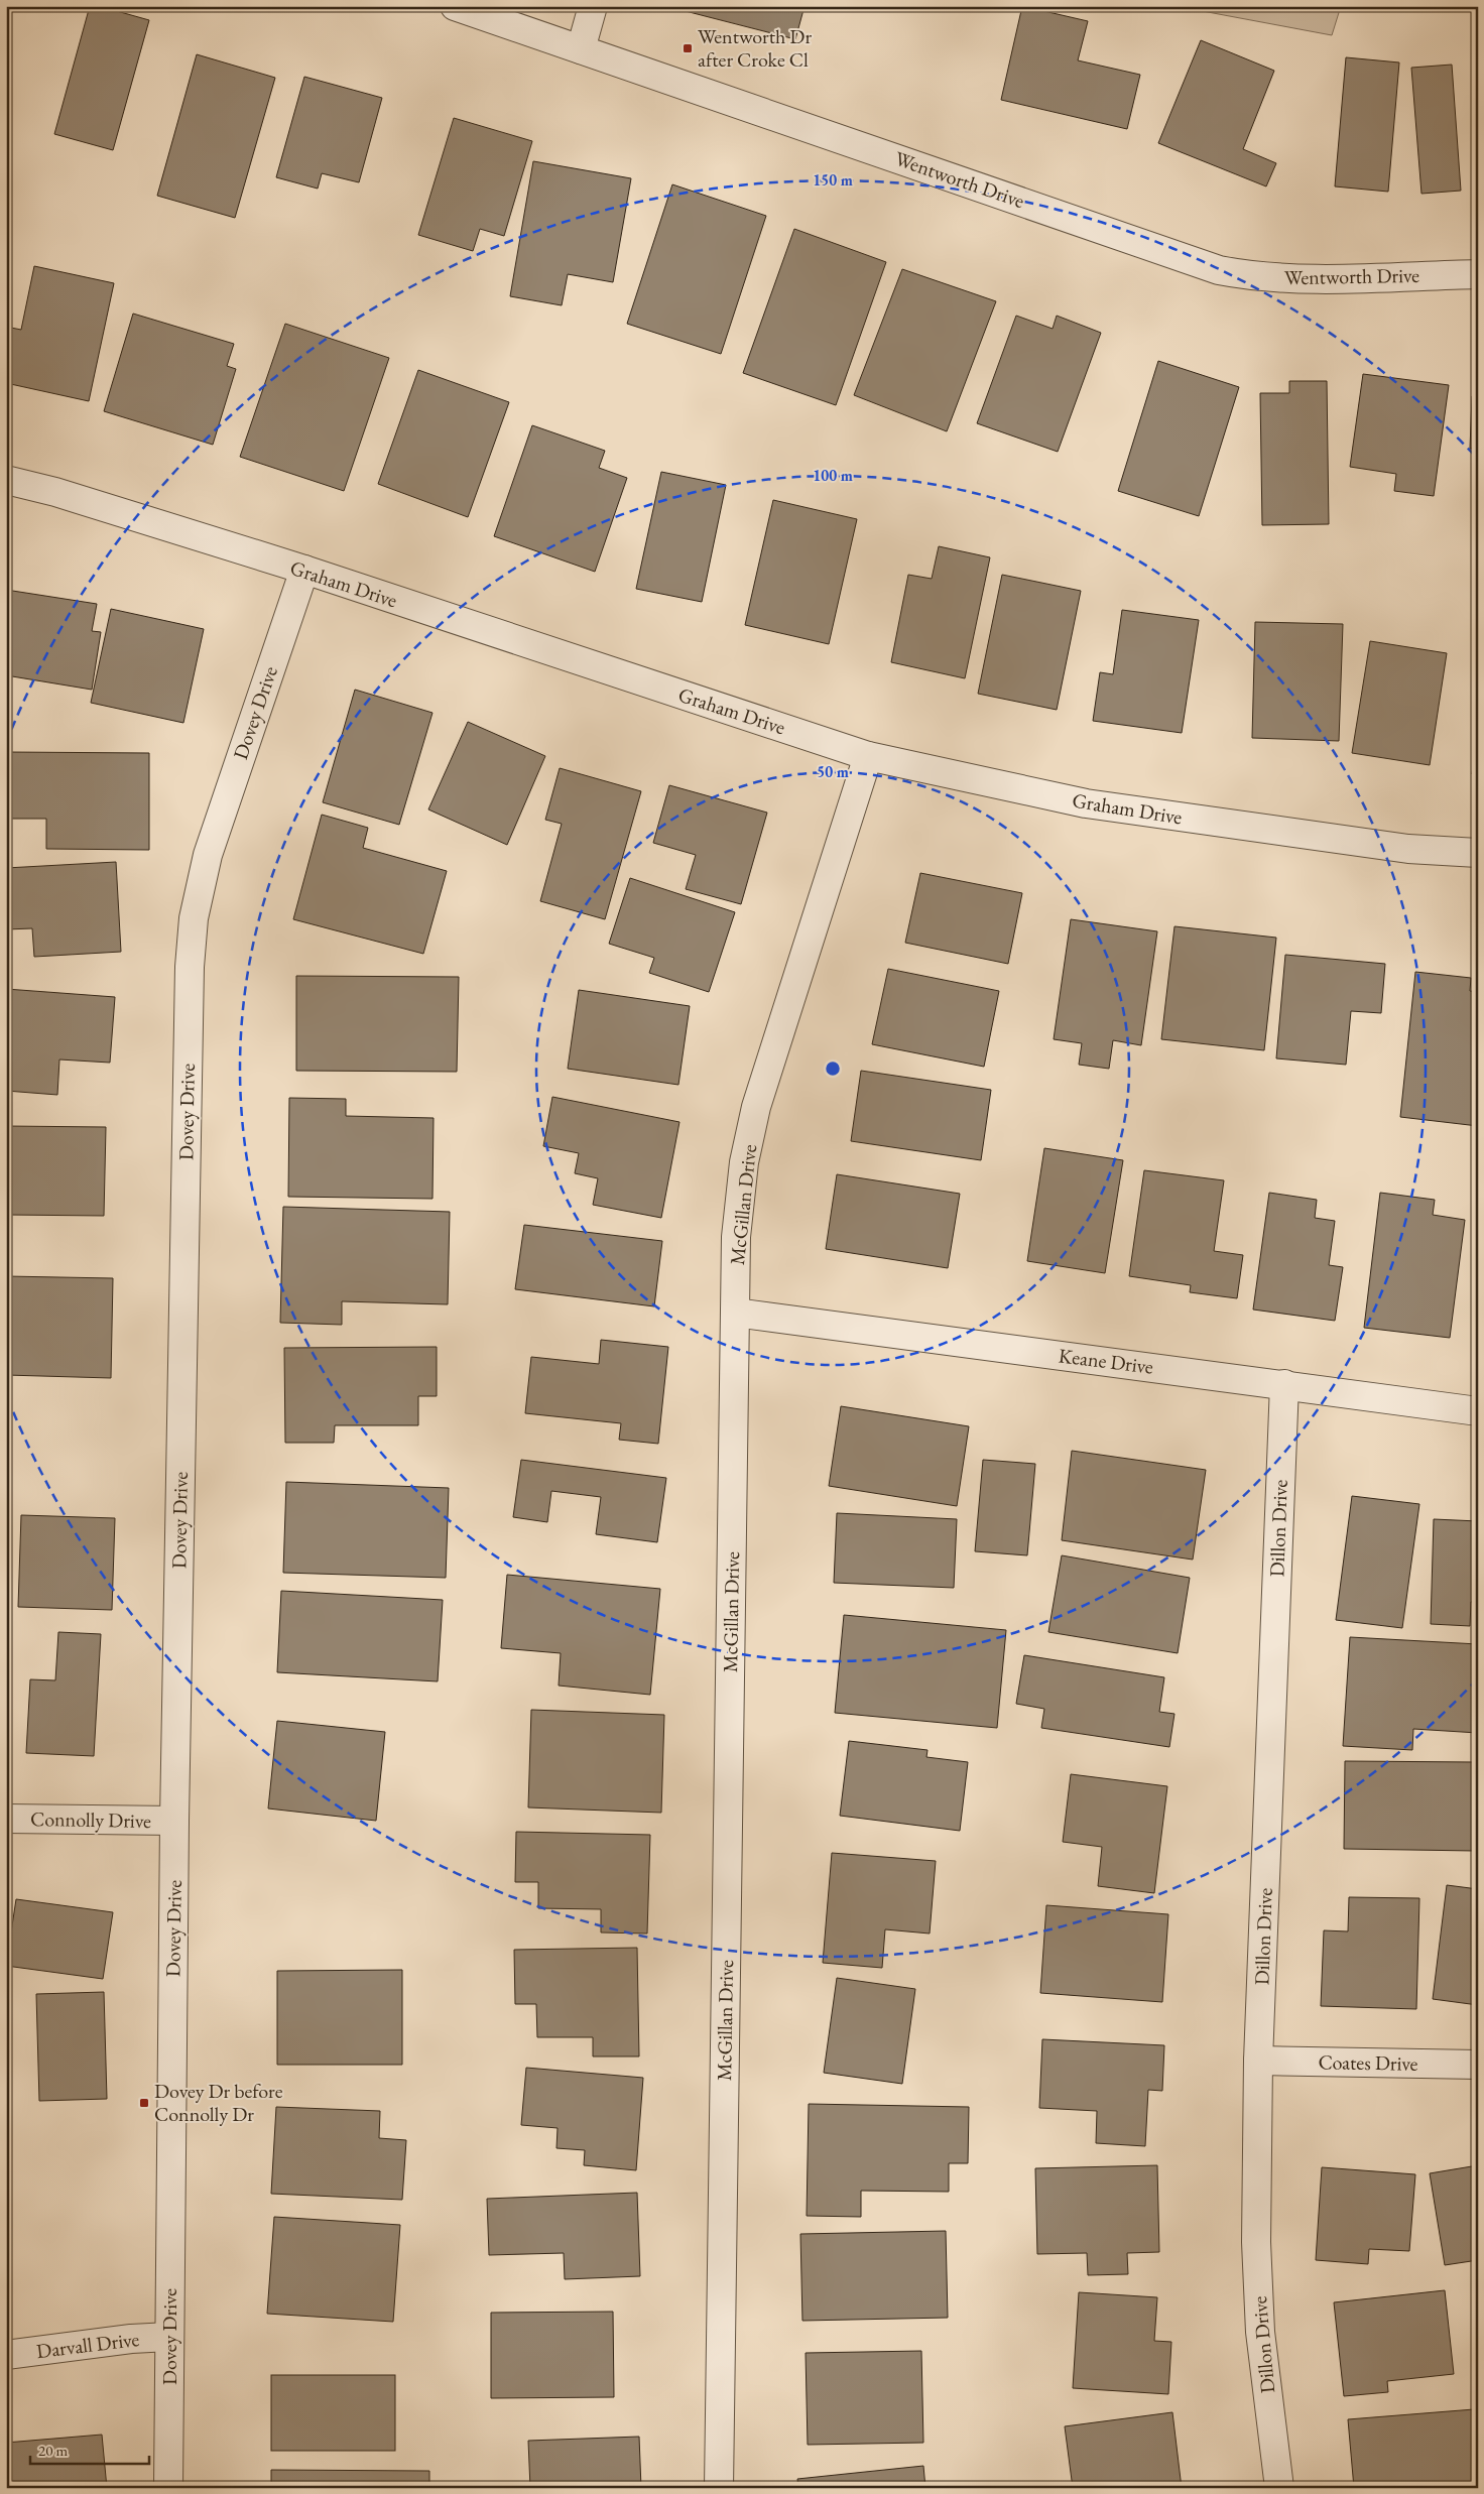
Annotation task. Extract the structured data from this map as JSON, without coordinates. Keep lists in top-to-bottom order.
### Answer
{
  "streets": {
    "street": [
      "Wentworth Drive",
      "Graham Drive",
      "Dovey Drive",
      "McGillan Drive",
      "Keane Drive",
      "Dillon Drive",
      "Connolly Drive",
      "Coates Drive",
      "Darvall Drive"
    ]
  },
  "crossings": [
    ["Graham Drive", "Dovey Drive"],
    ["Graham Drive", "McGillan Drive"],
    ["Dovey Drive", "Connolly Drive"],
    ["Dovey Drive", "Darvall Drive"],
    ["McGillan Drive", "Keane Drive"],
    ["Keane Drive", "Dillon Drive"],
    ["Dillon Drive", "Coates Drive"]
  ],
  "places": {
    "transit": ["Wentworth Dr after Croke Cl", "Dovey Dr before Connolly Dr"]
  },
  "scale_bar": "20 m",
  "rings": ["150 m", "100 m", "50 m"]
}
